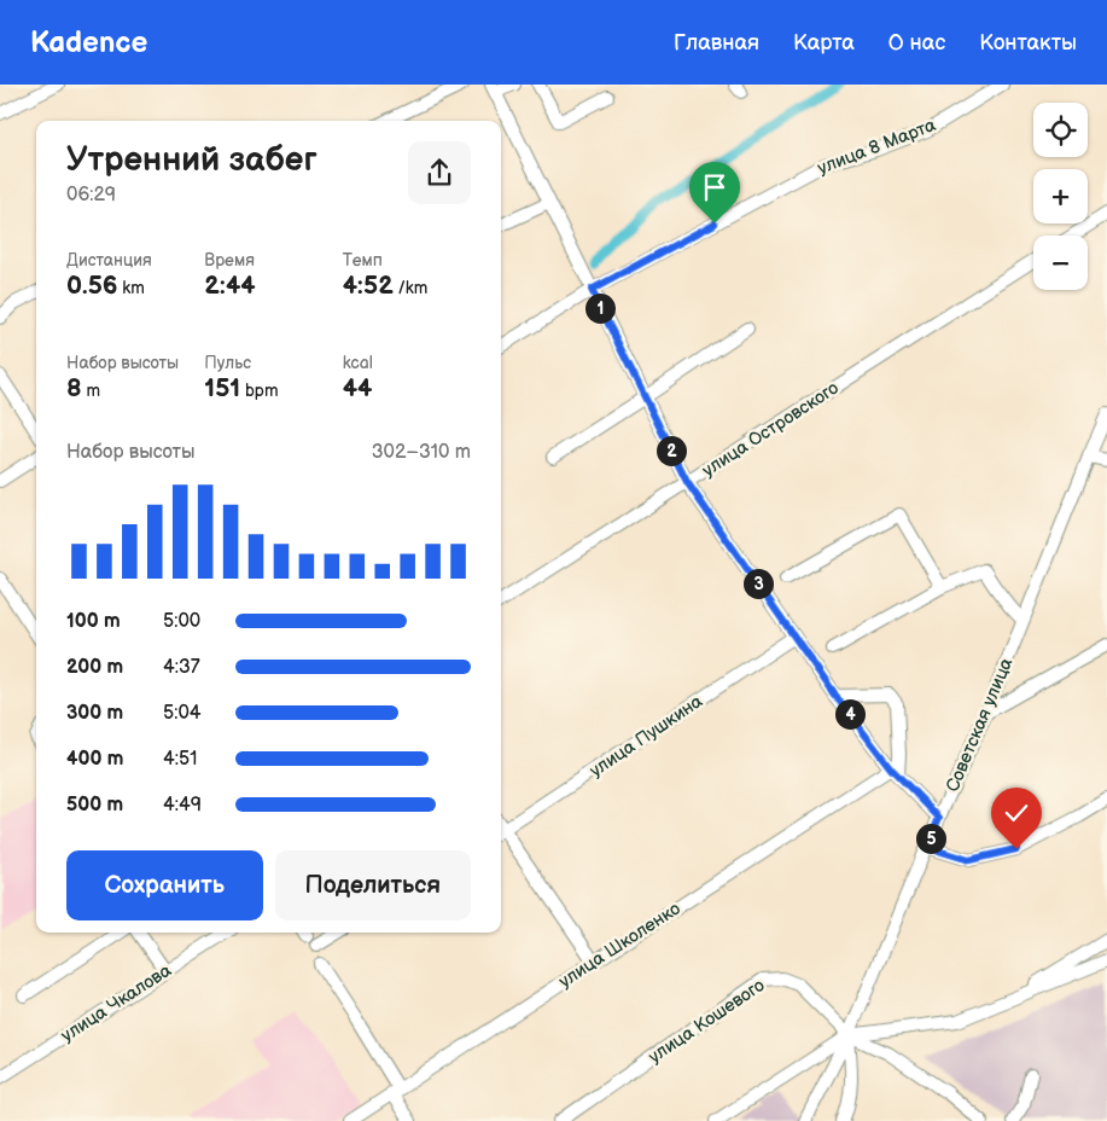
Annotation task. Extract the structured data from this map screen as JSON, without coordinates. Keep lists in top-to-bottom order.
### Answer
{
  "streets": {
    "street": [
      "улица 8 Марта",
      "улица Островского",
      "Советская улица",
      "улица Пушкина",
      "улица Школенко",
      "улица Чкалова",
      "улица Кошевого"
    ]
  },
  "crossings": [
    ["Советская улица", "улица Кошевого"]
  ],
  "page": {
    "header": "Kadence",
    "nav": [
      "Главная",
      "Карта",
      "О нас",
      "Контакты"
    ],
    "map_buttons": ["+", "−"],
    "heading": ["Утренний забег", "06:29"],
    "stats": [
      ["Дистанция", "0.56 km"],
      ["Время", "2:44"],
      ["Темп", "4:52 /km"],
      ["Набор высоты", "8 m"],
      ["Пульс", "151 bpm"],
      ["kcal", "44"]
    ],
    "pins": [
      "1",
      "2",
      "3",
      "4",
      "5"
    ],
    "chart": ["Набор высоты", "302–310 m"],
    "list": [
      {
        "name": "100 m",
        "note": "5:00"
      },
      {
        "name": "200 m",
        "note": "4:37"
      },
      {
        "name": "300 m",
        "note": "5:04"
      },
      {
        "name": "400 m",
        "note": "4:51"
      },
      {
        "name": "500 m",
        "note": "4:49"
      }
    ],
    "buttons": ["Сохранить", "Поделиться"]
  }
}
